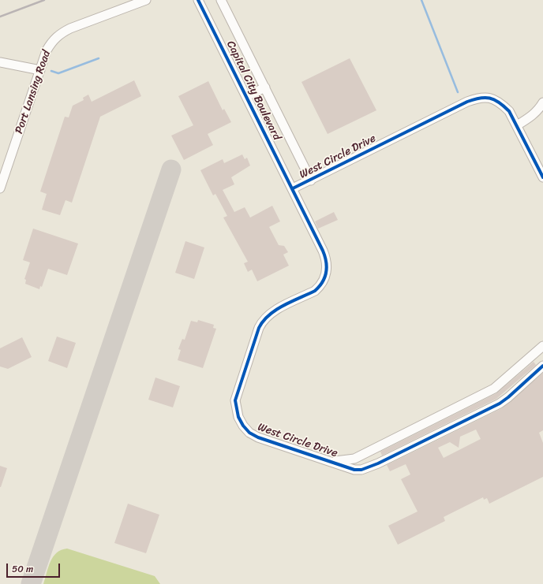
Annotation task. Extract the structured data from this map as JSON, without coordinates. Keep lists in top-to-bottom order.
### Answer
{
  "streets": {
    "street": ["Capital City Boulevard", "Port Lansing Road", "West Circle Drive"]
  },
  "crossings": [
    ["Capital City Boulevard", "West Circle Drive"]
  ],
  "scale_bar": "50 m"
}
